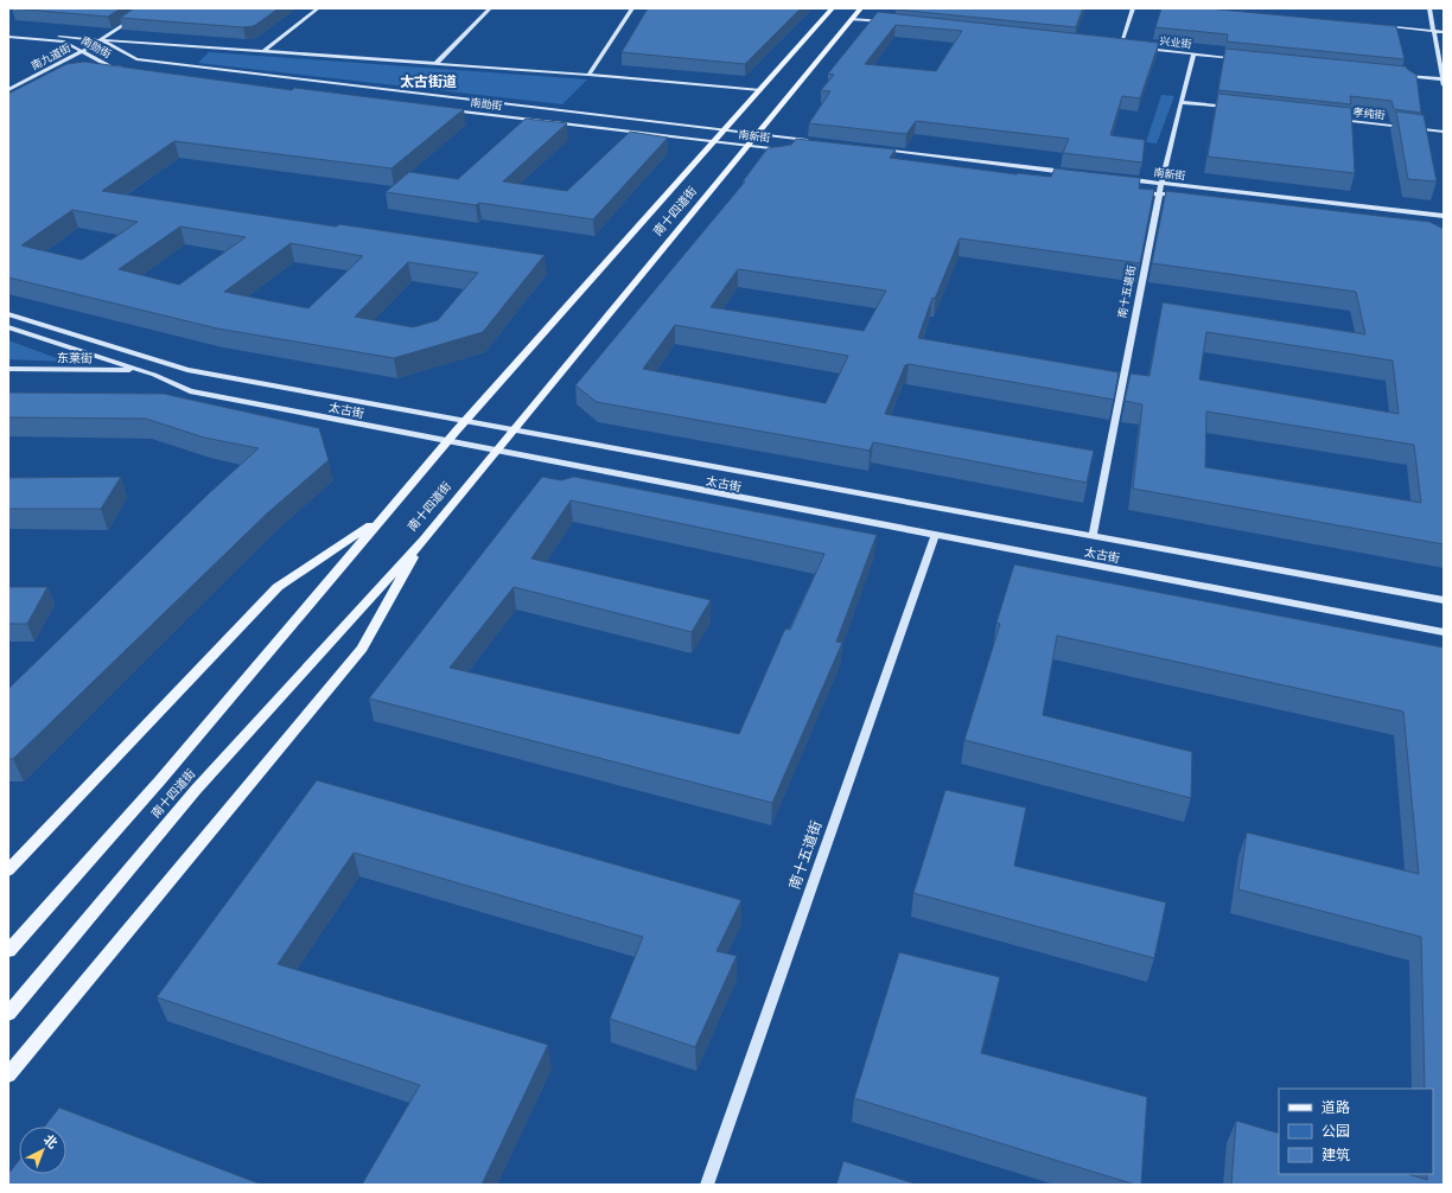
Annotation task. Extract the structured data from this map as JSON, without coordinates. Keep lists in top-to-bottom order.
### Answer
{
  "streets": {
    "main road": [
      "兴业街",
      "南勋街",
      "南九道街",
      "孝纯街",
      "南新街",
      "南十四道街",
      "南十五道街",
      "东莱街",
      "太古街"
    ]
  },
  "crossings": [
    ["兴业街", "南十五道街"],
    ["南勋街", "南九道街"],
    ["南勋街", "南新街"],
    ["南新街", "南十四道街"],
    ["南新街", "南十五道街"],
    ["南十四道街", "太古街"],
    ["南十五道街", "太古街"],
    ["东莱街", "太古街"]
  ],
  "districts": ["太古街道"],
  "legend": ["道路", "公园", "建筑"],
  "north": "top right"
}
